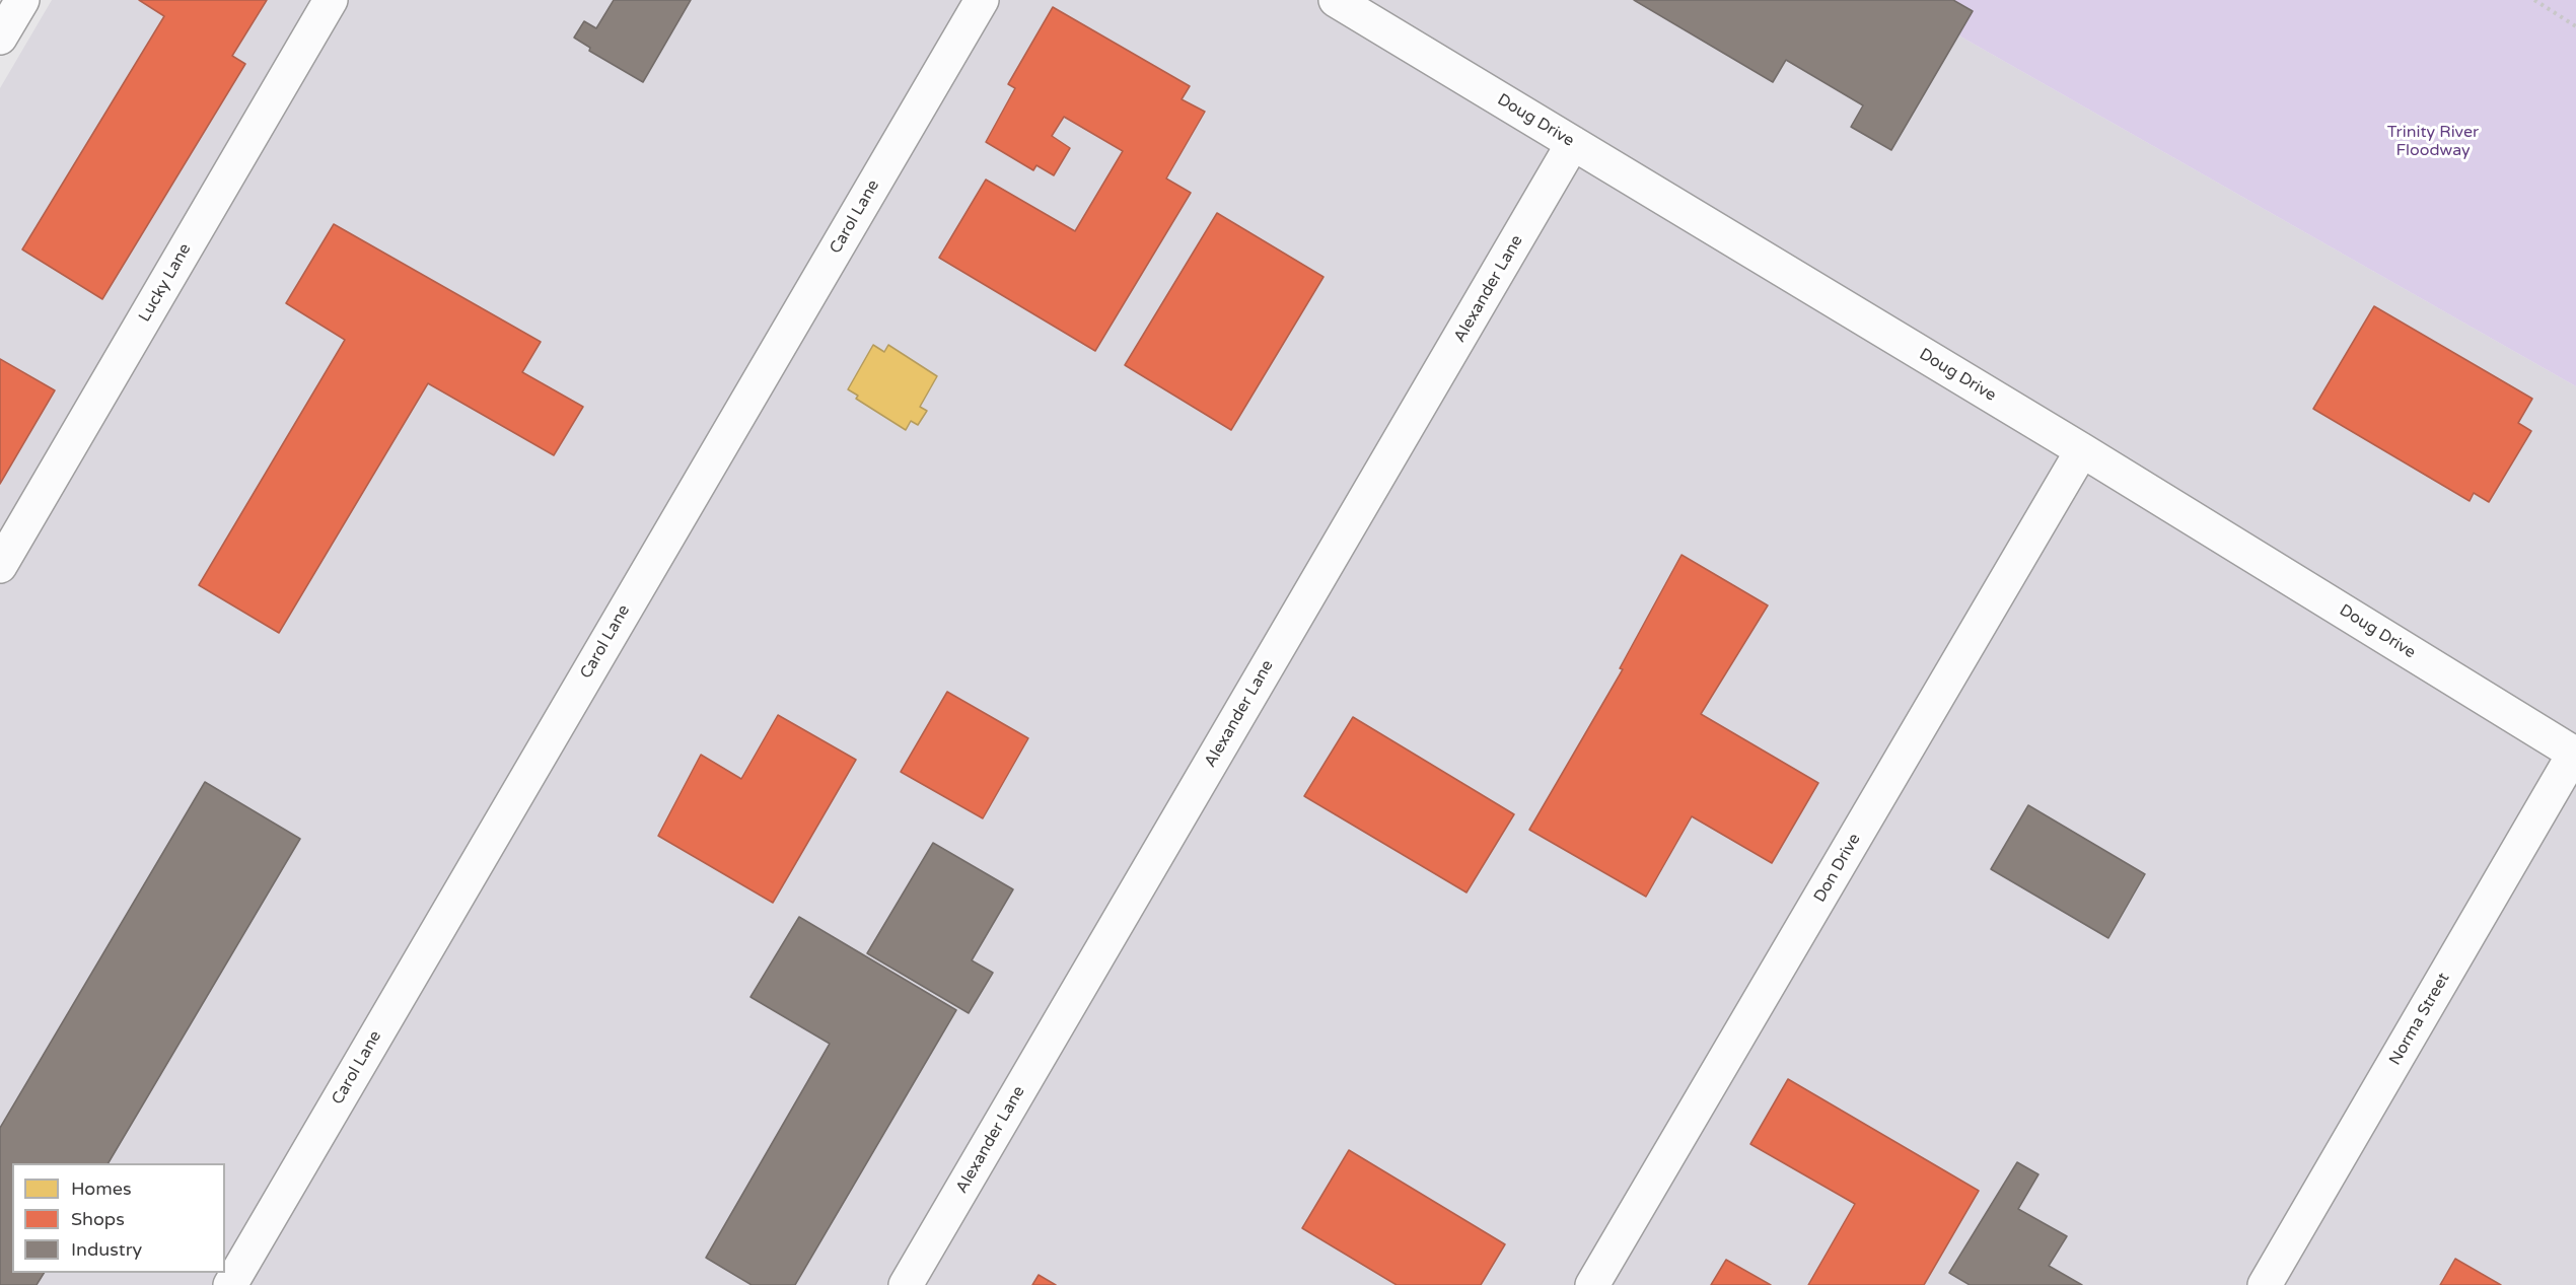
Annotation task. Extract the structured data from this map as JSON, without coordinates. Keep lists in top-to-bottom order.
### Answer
{
  "streets": {
    "street": [
      "Doug Drive",
      "Carol Lane",
      "Lucky Lane",
      "Alexander Lane",
      "Don Drive",
      "Norma Street"
    ]
  },
  "crossings": [
    ["Doug Drive", "Alexander Lane"],
    ["Doug Drive", "Don Drive"],
    ["Doug Drive", "Norma Street"]
  ],
  "parks": ["Trinity River Floodway"],
  "legend": ["Homes", "Shops", "Industry"]
}
